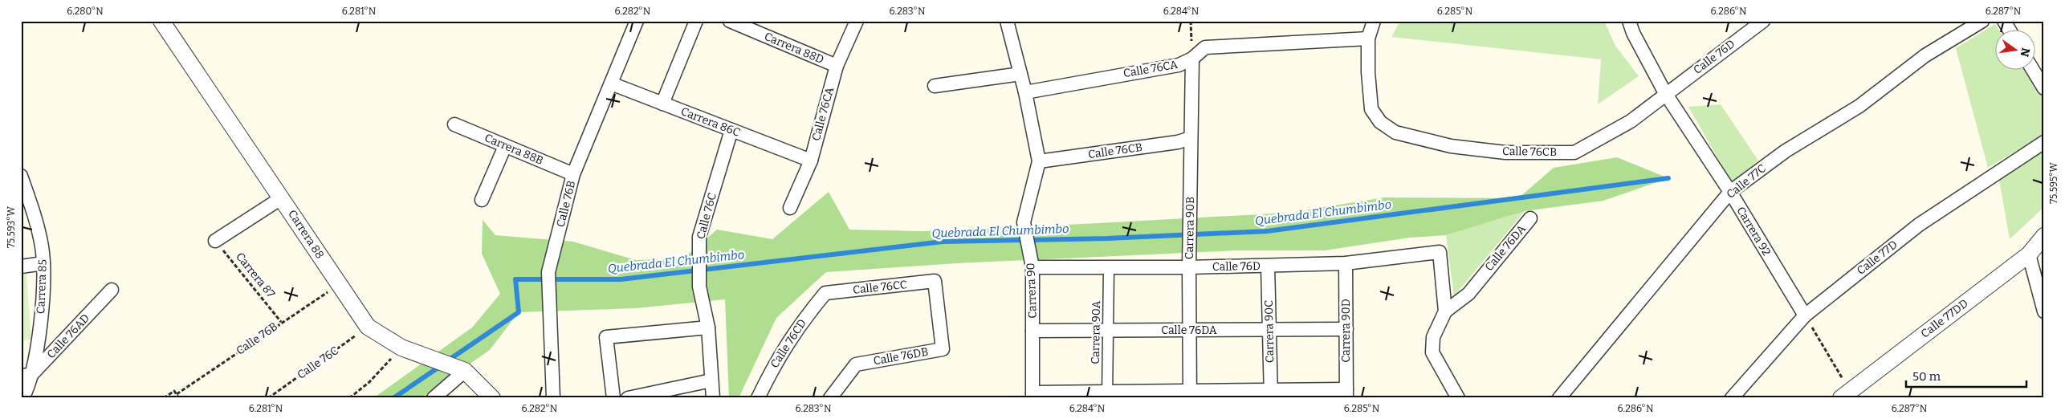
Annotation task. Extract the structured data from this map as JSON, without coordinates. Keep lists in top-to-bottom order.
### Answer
{
  "streets": {
    "street": [
      "Carrera 88D",
      "Calle 76D",
      "Calle 76CA",
      "Carrera 86C",
      "Carrera 88B",
      "Calle 76CB",
      "Calle 77C",
      "Calle 76B",
      "Calle 76C",
      "Carrera 90B",
      "Carrera 92",
      "Carrera 88",
      "Calle 76DA",
      "Calle 77D",
      "Carrera 85",
      "Calle 76CC",
      "Carrera 90",
      "Calle 77DD",
      "Carrera 90D",
      "Carrera 90C",
      "Carrera 90A",
      "Calle 76AD",
      "Calle 76CD",
      "Calle 76DB"
    ],
    "path": ["Carrera 87"]
  },
  "crossings": [
    ["Carrera 88D", "Calle 76CA"],
    ["Calle 76D", "Calle 76CB"],
    ["Calle 76D", "Carrera 90B"],
    ["Calle 76D", "Carrera 92"],
    ["Calle 76D", "Calle 76DA"],
    ["Calle 76D", "Carrera 90"],
    ["Calle 76D", "Carrera 90D"],
    ["Calle 76D", "Carrera 90C"],
    ["Calle 76D", "Carrera 90A"],
    ["Calle 76CA", "Carrera 86C"],
    ["Calle 76CA", "Calle 76CB"],
    ["Calle 76CA", "Carrera 90B"],
    ["Calle 76CA", "Carrera 90"],
    ["Carrera 86C", "Calle 76B"],
    ["Carrera 86C", "Calle 76C"],
    ["Carrera 88B", "Calle 76B"],
    ["Calle 76CB", "Carrera 90B"],
    ["Calle 76CB", "Carrera 92"],
    ["Calle 76CB", "Carrera 90"],
    ["Calle 77C", "Carrera 92"],
    ["Calle 76B", "Carrera 88"],
    ["Calle 76B", "Carrera 87"],
    ["Calle 76C", "Carrera 88"],
    ["Carrera 90B", "Calle 76DA"],
    ["Carrera 92", "Calle 77D"],
    ["Calle 76DA", "Carrera 90"],
    ["Calle 76DA", "Carrera 90D"],
    ["Calle 76DA", "Carrera 90C"],
    ["Calle 76DA", "Carrera 90A"],
    ["Carrera 85", "Calle 76AD"],
    ["Calle 76CC", "Calle 76CD"],
    ["Calle 76CC", "Calle 76DB"]
  ],
  "water": ["Quebrada El Chumbimbo"],
  "scale_bar": "50 m",
  "north": "right",
  "coordinates": [
    "6.280°N",
    "6.281°N",
    "6.282°N",
    "6.283°N",
    "6.284°N",
    "6.285°N",
    "6.286°N",
    "6.287°N",
    "75.595°W",
    "75.593°W"
  ]
}
